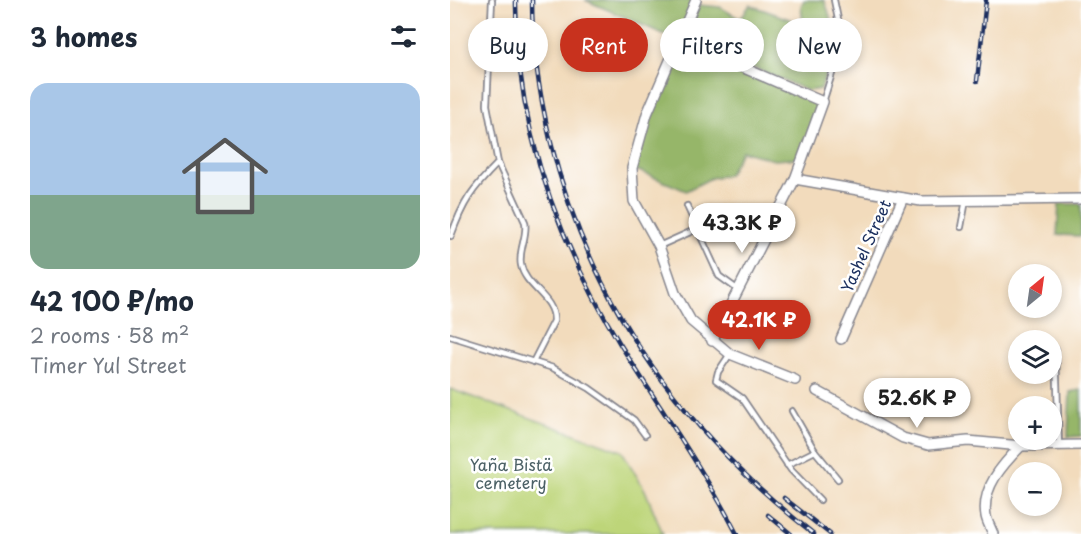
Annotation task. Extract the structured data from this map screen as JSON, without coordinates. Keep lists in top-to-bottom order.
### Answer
{
  "streets": {
    "street": ["Yashel Street"]
  },
  "parks": ["Yaña Bistä cemetery"],
  "north": "top right",
  "page": {
    "heading": "3 homes",
    "chip": [
      "Buy",
      "Rent",
      "Filters",
      "New"
    ],
    "list": [
      {
        "name": "42 100 ₽/mo",
        "note": "2 rooms · 58 m² · Timer Yul Street"
      }
    ],
    "price": ["43.3K ₽", "42.1K ₽", "52.6K ₽"],
    "map_buttons": ["+", "−"]
  }
}
